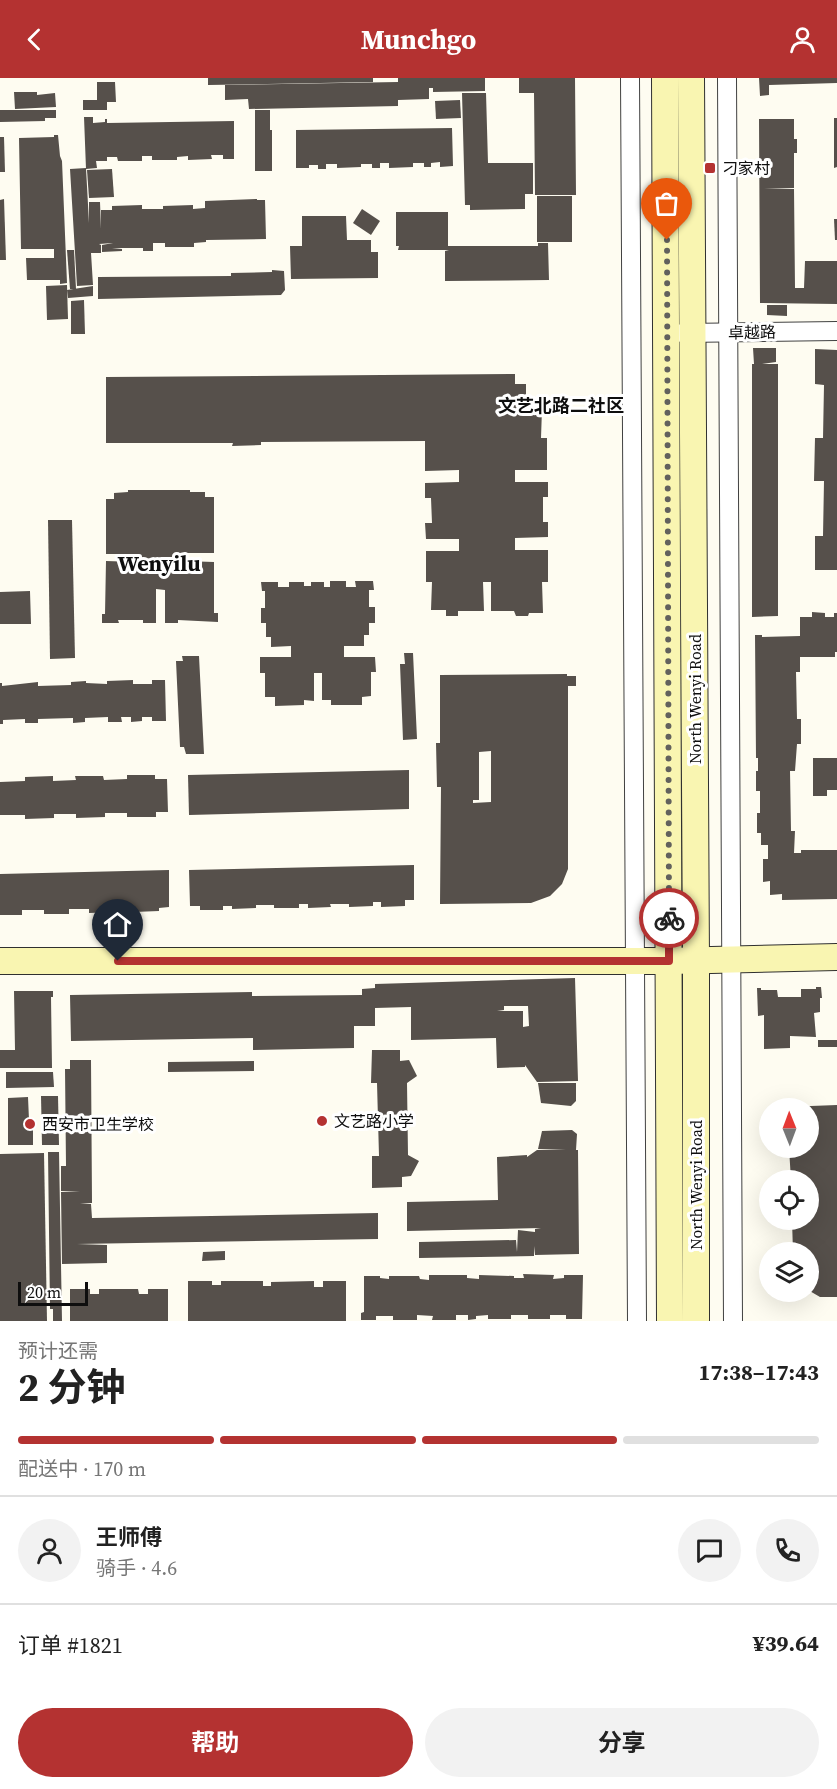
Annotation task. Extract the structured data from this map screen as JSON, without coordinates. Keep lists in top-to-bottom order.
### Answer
{
  "streets": {
    "main road": ["North Wenyi Road"],
    "street": ["卓越路"]
  },
  "crossings": [
    ["卓越路", "North Wenyi Road"]
  ],
  "districts": ["文艺北路二社区", "Wenyilu"],
  "places": {
    "transit": ["刁家村"],
    "other": ["文艺路小学", "西安市卫生学校"]
  },
  "scale_bar": "20 m",
  "north": "top",
  "page": {
    "header": "Munchgo",
    "scale": "20 m",
    "heading": ["2 分钟", "预计还需", "17:38–17:43"],
    "panel": [
      "王师傅",
      "骑手 · 4.6",
      "订单 #1821",
      "¥39.64"
    ],
    "bar": "配送中 · 170 m",
    "buttons": ["帮助", "分享"]
  }
}
